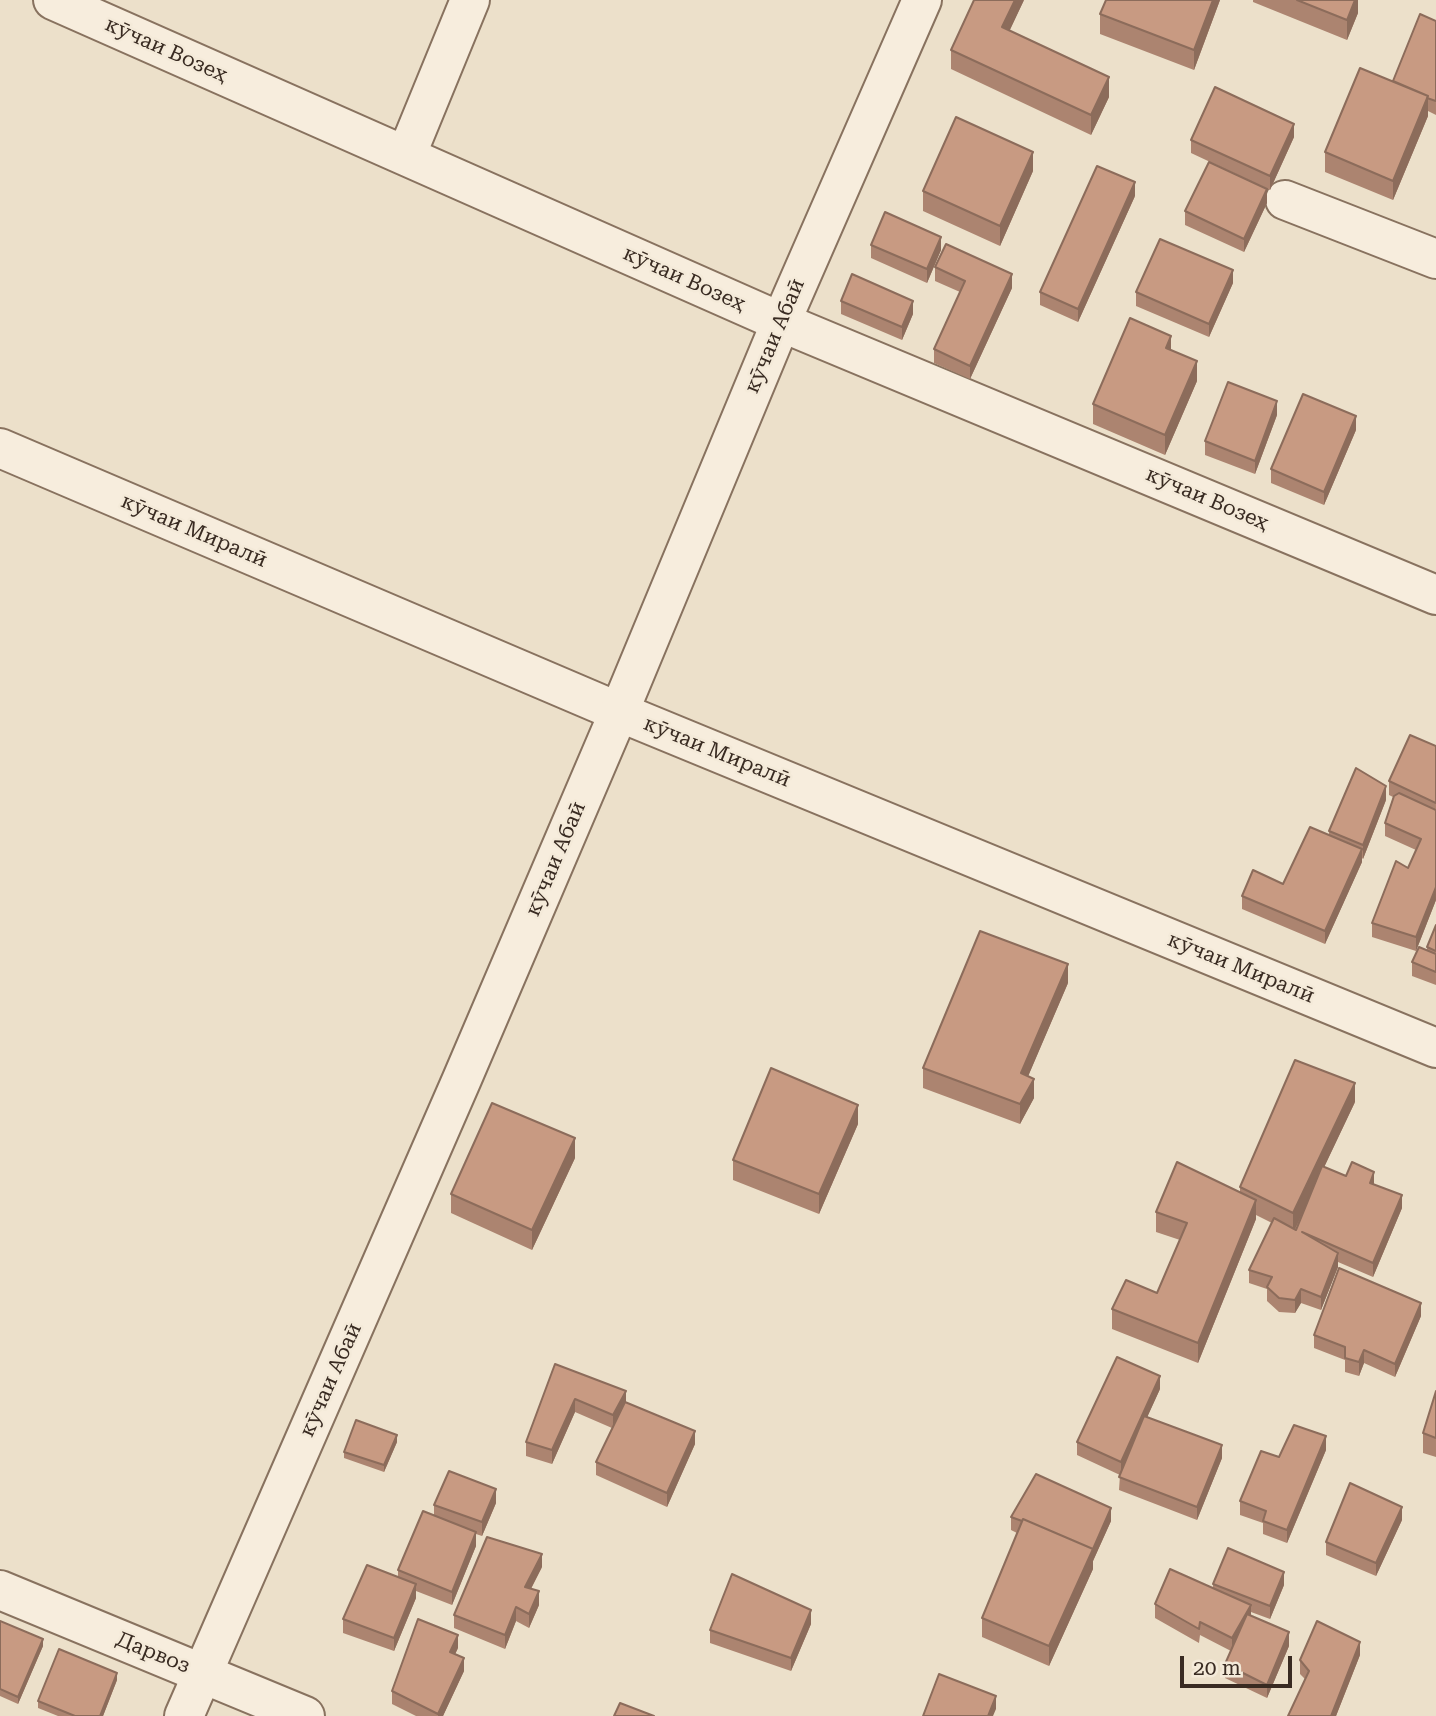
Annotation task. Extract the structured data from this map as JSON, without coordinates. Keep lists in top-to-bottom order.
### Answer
{
  "streets": {
    "street": [
      "кӯчаи Возеҳ",
      "кӯчаи Абаӣ",
      "кӯчаи Миралӣ",
      "Дарвоз"
    ]
  },
  "crossings": [
    ["кӯчаи Возеҳ", "кӯчаи Абаӣ"],
    ["кӯчаи Абаӣ", "кӯчаи Миралӣ"],
    ["кӯчаи Абаӣ", "Дарвоз"]
  ],
  "scale_bar": "20 m"
}
